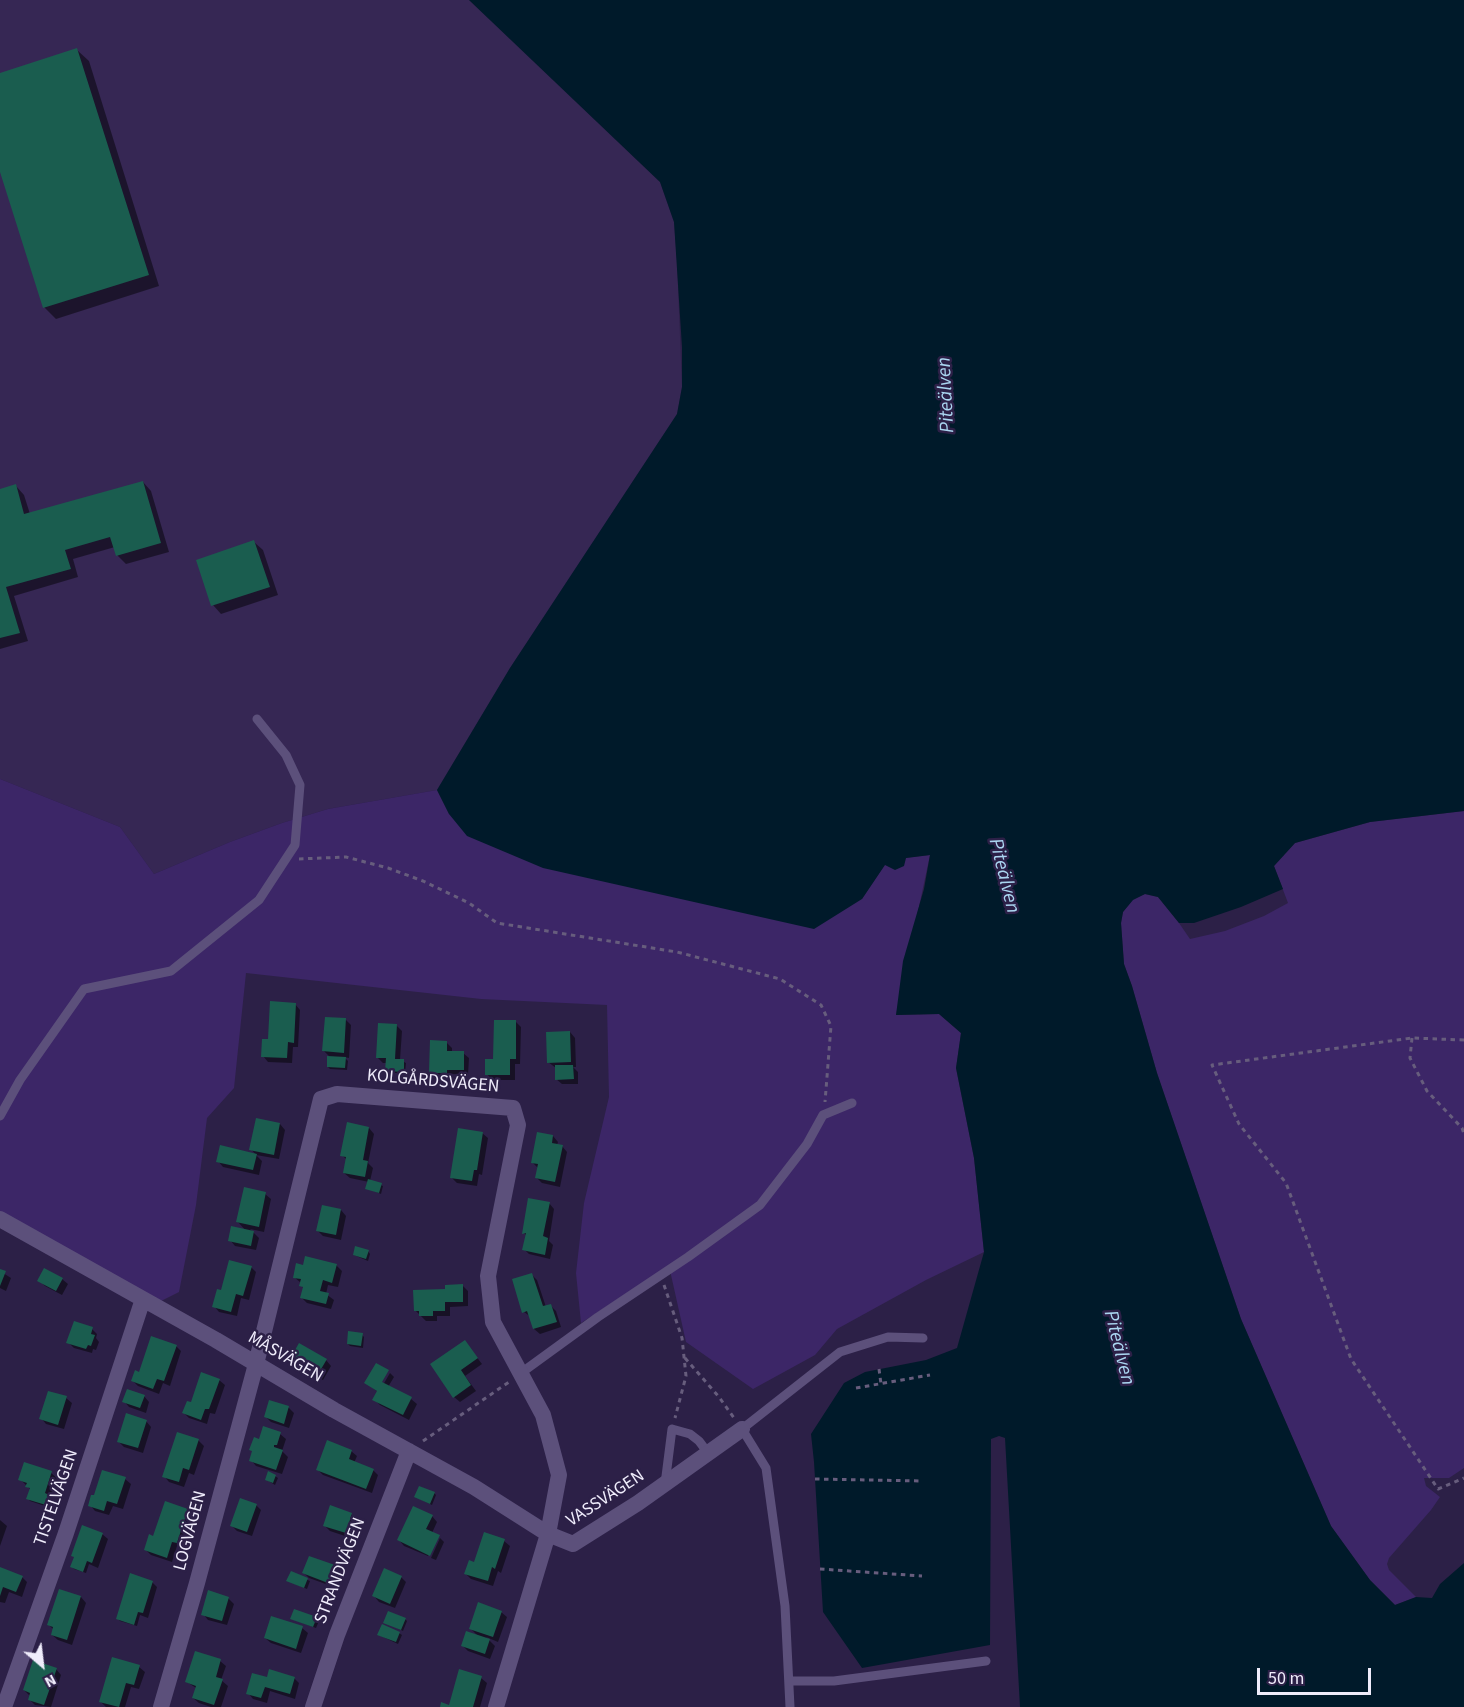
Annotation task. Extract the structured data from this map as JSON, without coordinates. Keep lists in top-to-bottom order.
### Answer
{
  "streets": {
    "street": [
      "KOLGÅRDSVÄGEN",
      "MÅSVÄGEN",
      "TISTELVÄGEN",
      "VASSVÄGEN",
      "LOGVÄGEN",
      "STRANDVÄGEN"
    ]
  },
  "crossings": [
    ["KOLGÅRDSVÄGEN", "MÅSVÄGEN"],
    ["KOLGÅRDSVÄGEN", "VASSVÄGEN"],
    ["KOLGÅRDSVÄGEN", "LOGVÄGEN"],
    ["MÅSVÄGEN", "TISTELVÄGEN"],
    ["MÅSVÄGEN", "VASSVÄGEN"],
    ["MÅSVÄGEN", "LOGVÄGEN"],
    ["MÅSVÄGEN", "STRANDVÄGEN"]
  ],
  "water": ["Piteälven"],
  "scale_bar": "50 m",
  "north": "bottom right"
}
